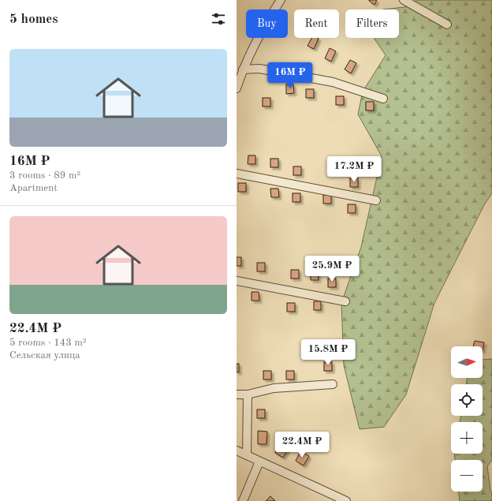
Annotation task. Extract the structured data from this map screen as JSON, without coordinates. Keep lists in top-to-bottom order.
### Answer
{
  "north": "right",
  "page": {
    "heading": "5 homes",
    "chip": ["Buy", "Rent", "Filters"],
    "list": [
      {
        "name": "16M ₽",
        "note": "3 rooms · 89 m² · Apartment"
      },
      {
        "name": "22.4M ₽",
        "note": "5 rooms · 143 m² · Сельская улица"
      }
    ],
    "price": [
      "16M ₽",
      "17.2M ₽",
      "25.9M ₽",
      "15.8M ₽",
      "22.4M ₽"
    ],
    "map_buttons": ["+", "−"]
  }
}
